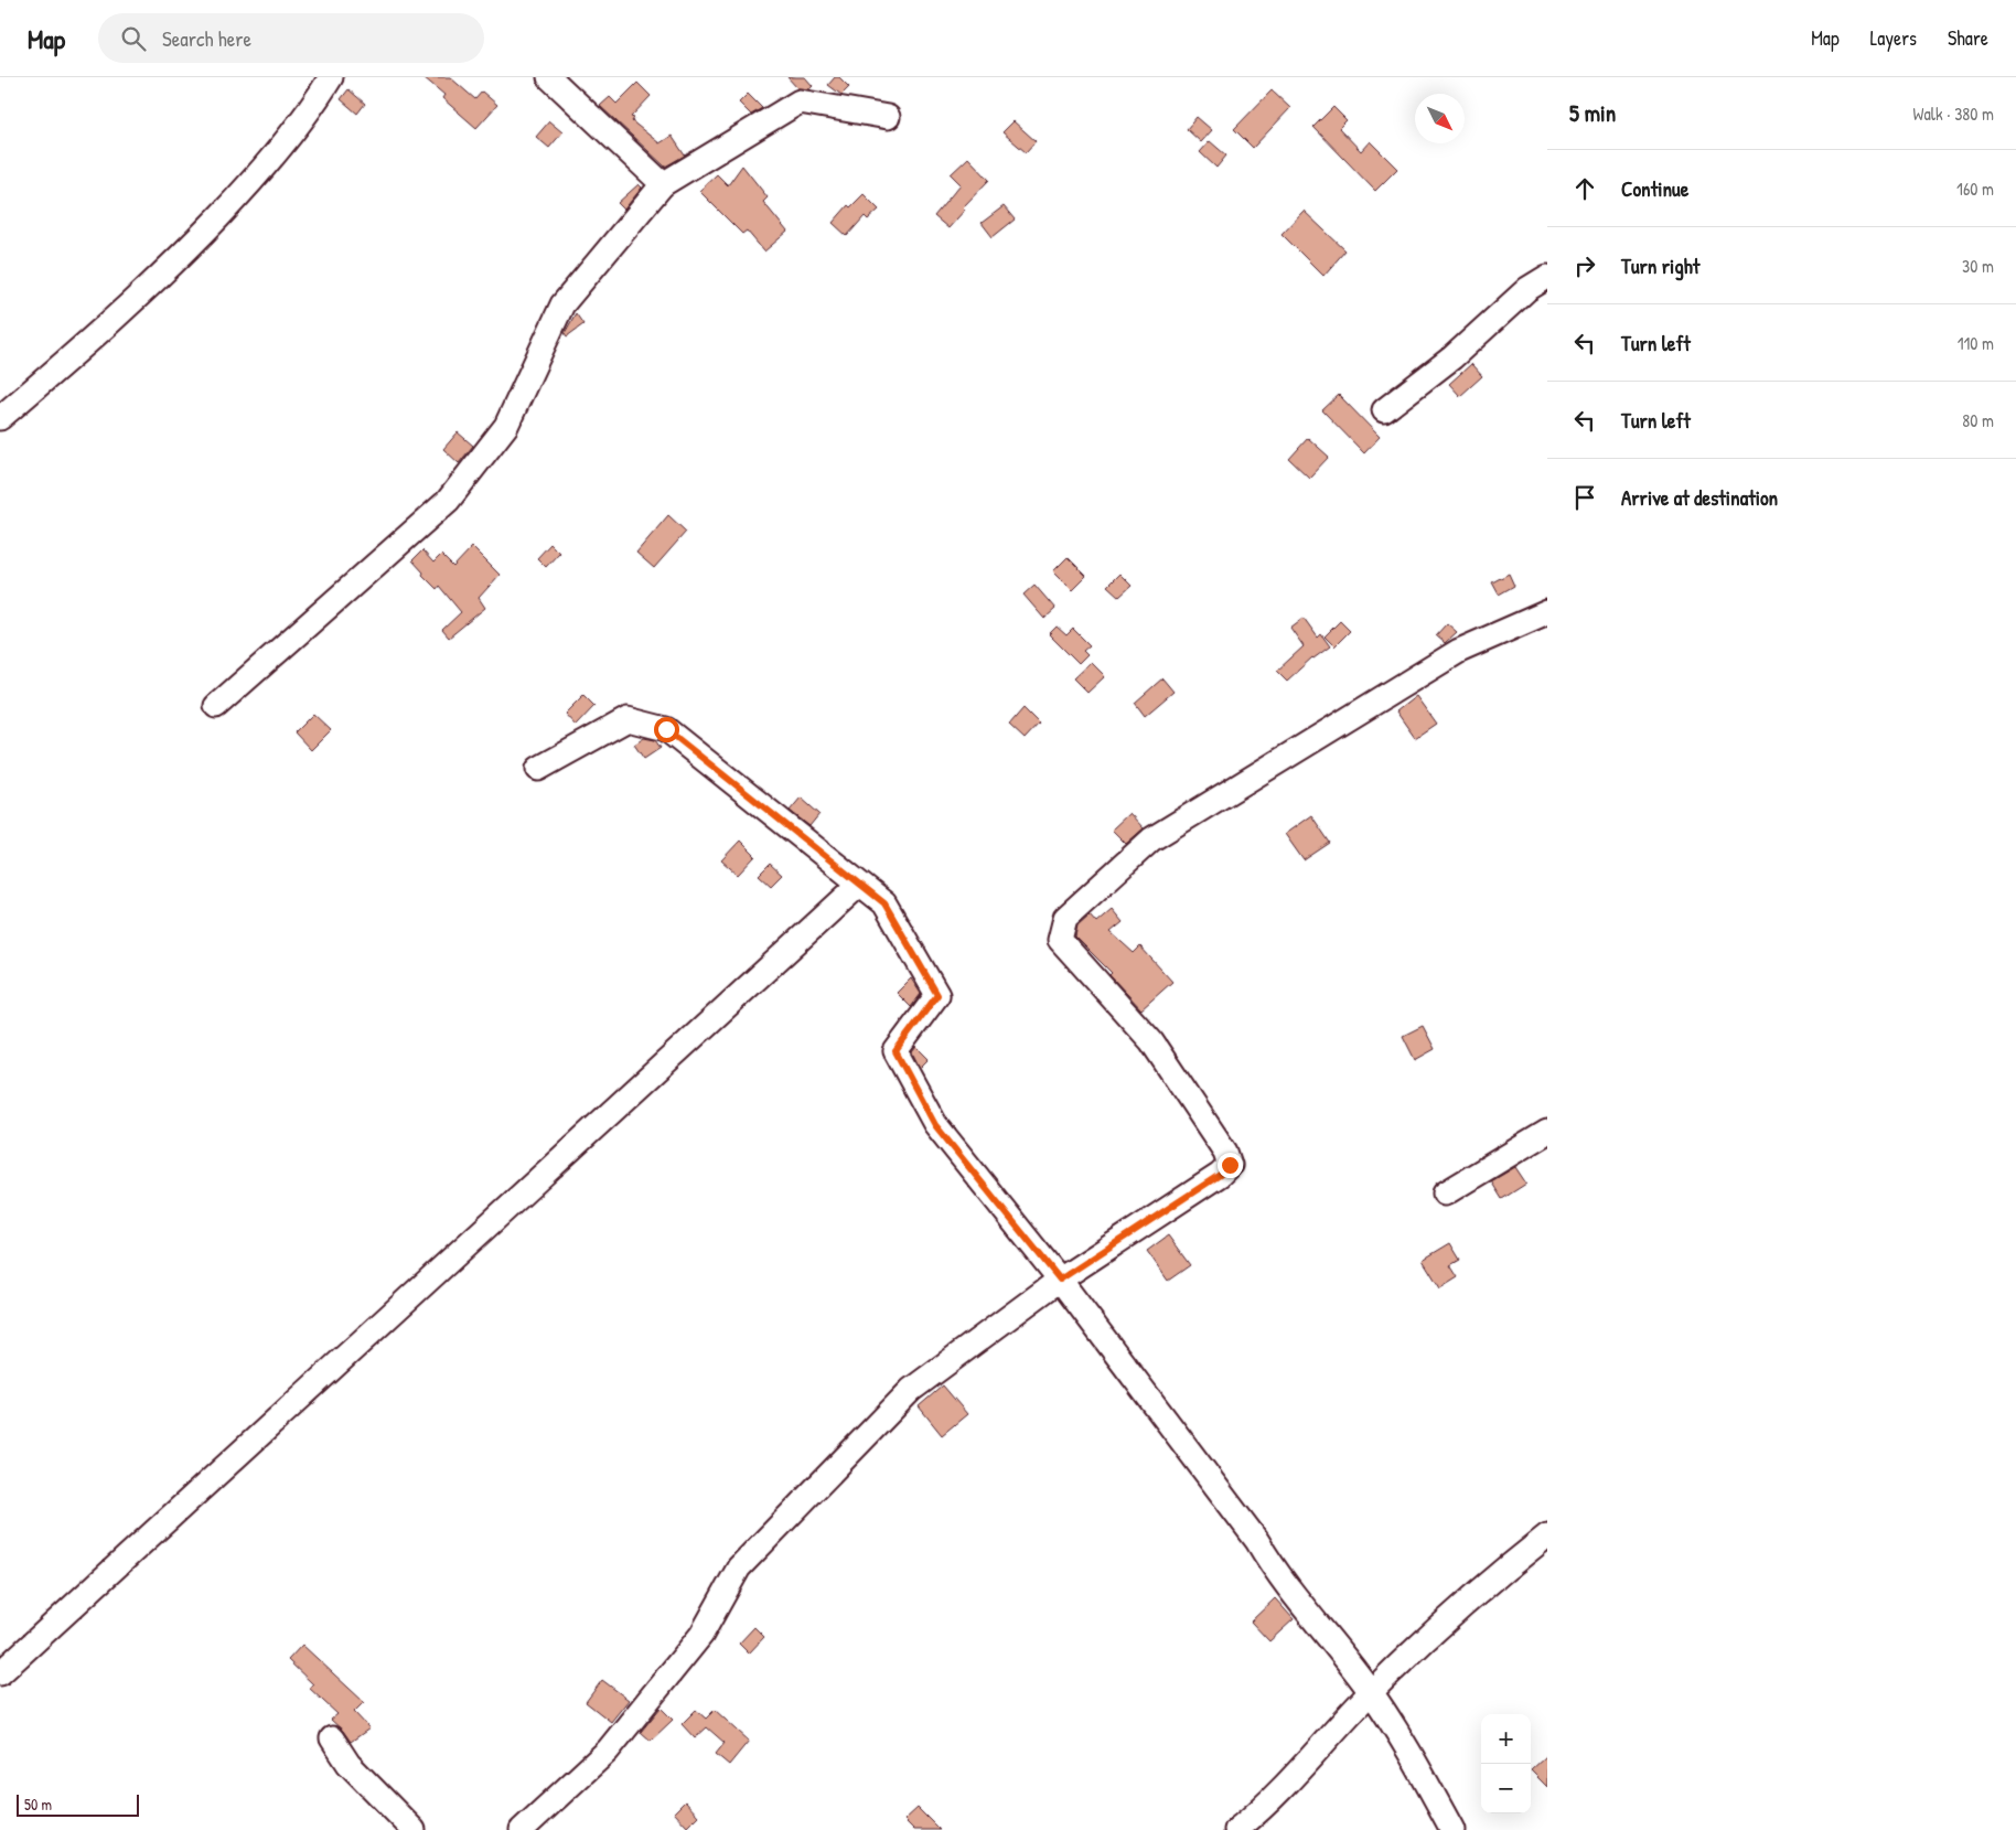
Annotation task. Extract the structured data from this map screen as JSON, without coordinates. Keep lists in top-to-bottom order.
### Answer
{
  "scale_bar": "50 m",
  "north": "bottom right",
  "page": {
    "header": "Map",
    "search": "Search here",
    "nav": ["Map", "Layers", "Share"],
    "heading": ["5 min", "Walk · 380 m"],
    "list": [
      ["Continue", "160 m"],
      ["Turn right", "30 m"],
      ["Turn left", "110 m"],
      ["Turn left", "80 m"],
      "Arrive at destination"
    ],
    "map_buttons": ["+", "−"],
    "scale": "50 m"
  }
}
